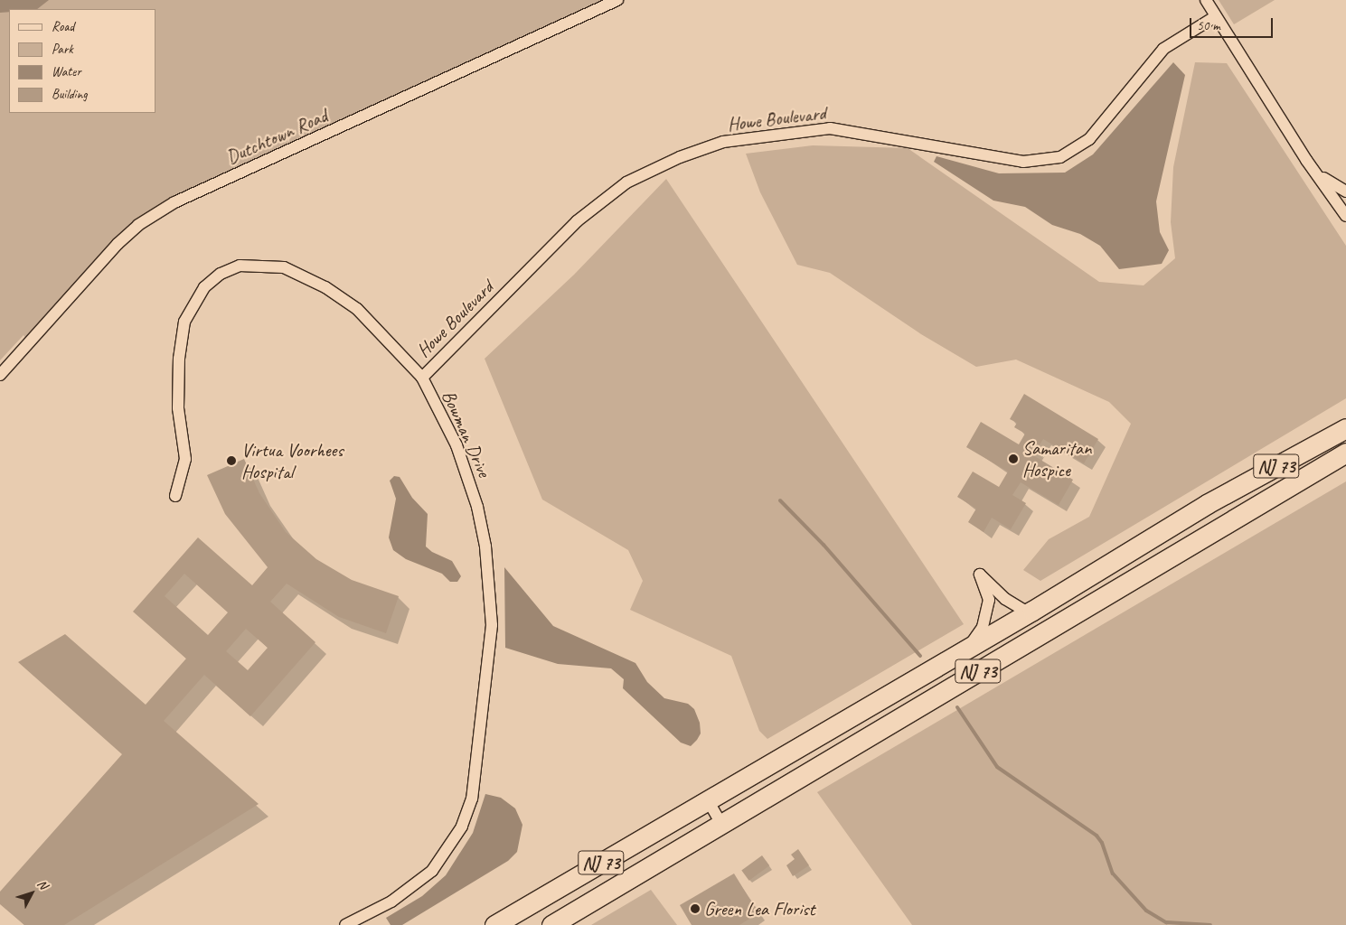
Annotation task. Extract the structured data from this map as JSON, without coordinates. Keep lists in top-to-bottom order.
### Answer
{
  "streets": {
    "highway": ["NJ 73"],
    "street": ["Howe Boulevard", "Dutchtown Road", "Bowman Drive"]
  },
  "crossings": [
    ["Howe Boulevard", "Bowman Drive"]
  ],
  "places": ["Samaritan Hospice", "Virtua Voorhees Hospital", "Green Lea Florist"],
  "legend": [
    "Road",
    "Park",
    "Water",
    "Building"
  ],
  "scale_bar": "50 m",
  "north": "top right"
}
